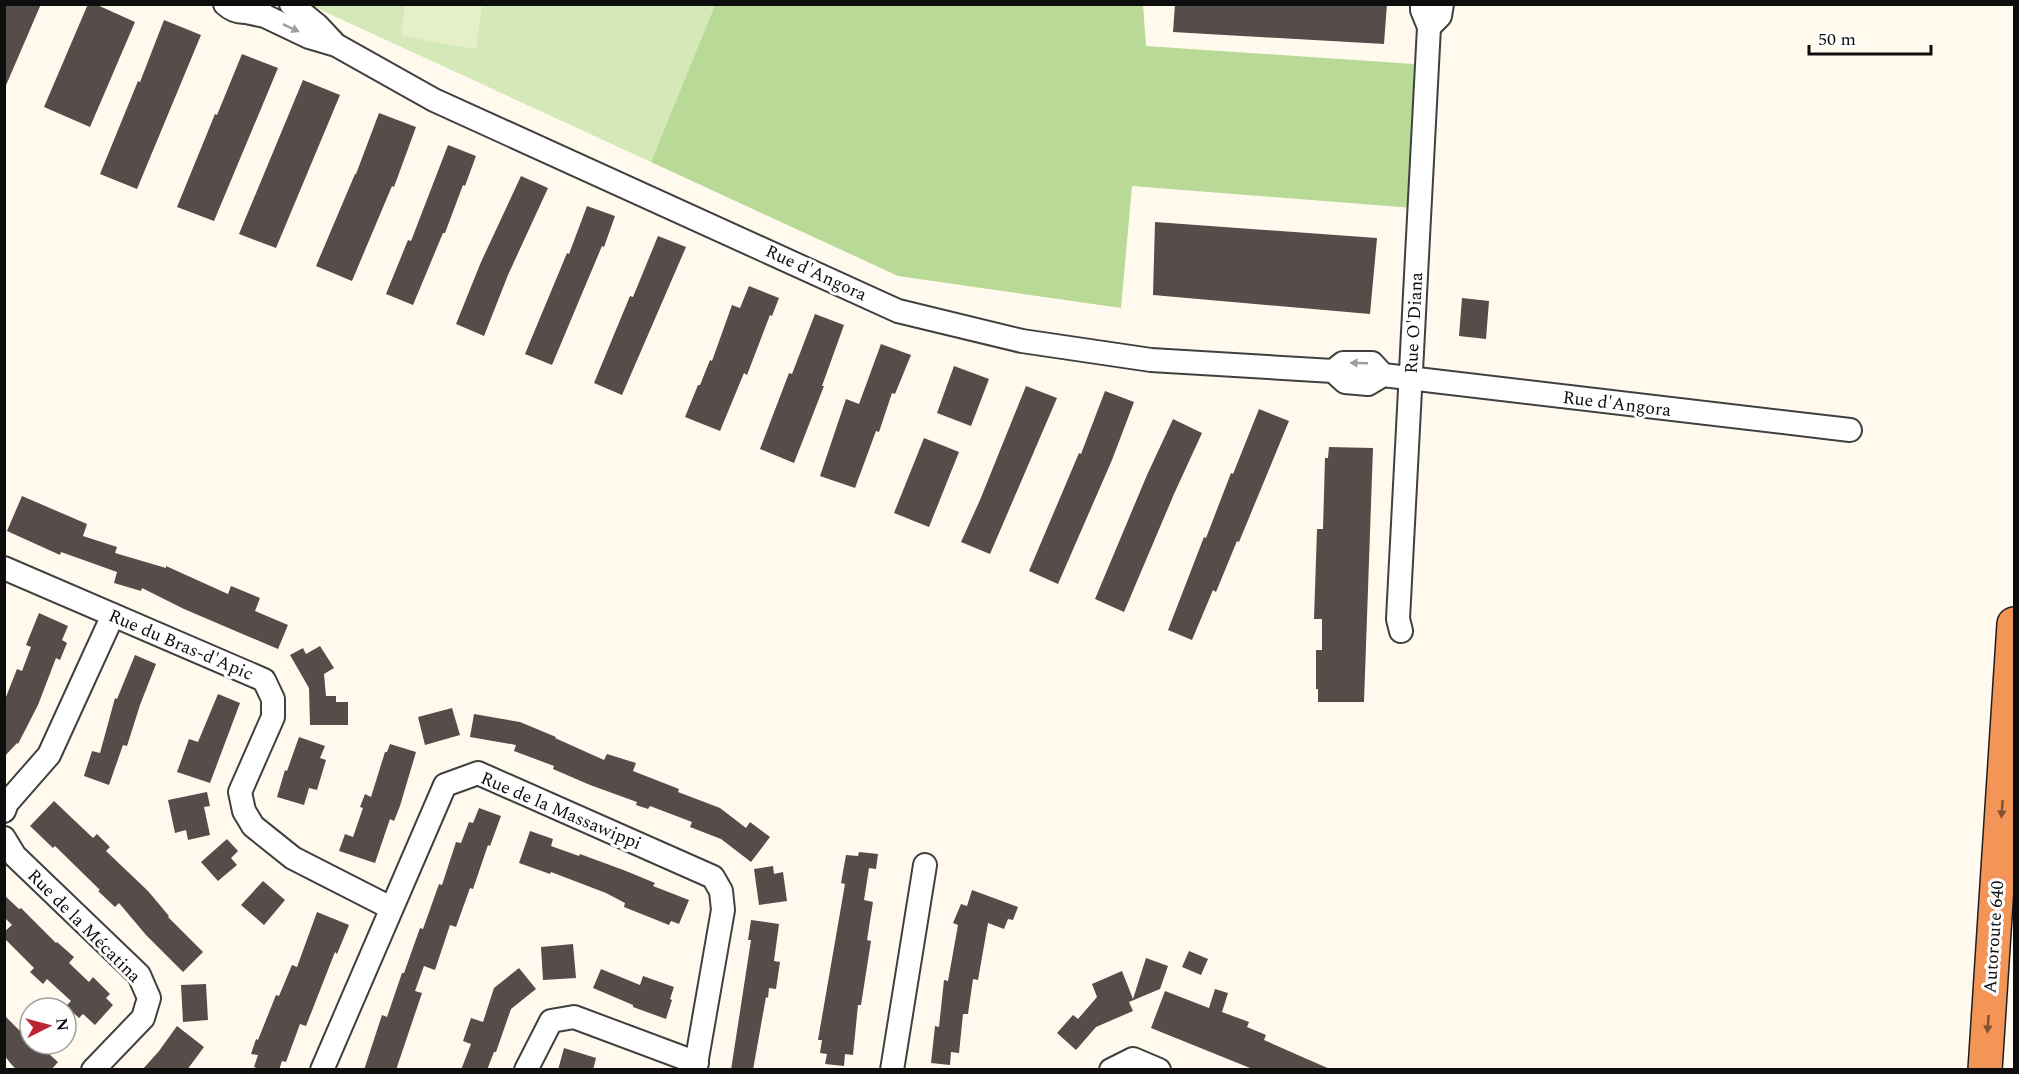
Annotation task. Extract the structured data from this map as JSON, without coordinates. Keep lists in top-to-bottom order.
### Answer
{
  "streets": {
    "highway": ["Autoroute 640"],
    "street": [
      "Rue d'Angora",
      "Rue O'Diana",
      "Rue du Bras-d'Apic",
      "Rue de la Massawippi",
      "Rue de la Mécatina"
    ]
  },
  "crossings": [
    ["Rue d'Angora", "Rue O'Diana"],
    ["Rue du Bras-d'Apic", "Rue de la Massawippi"]
  ],
  "one_way": ["Autoroute 640"],
  "scale_bar": "50 m",
  "north": "right"
}
